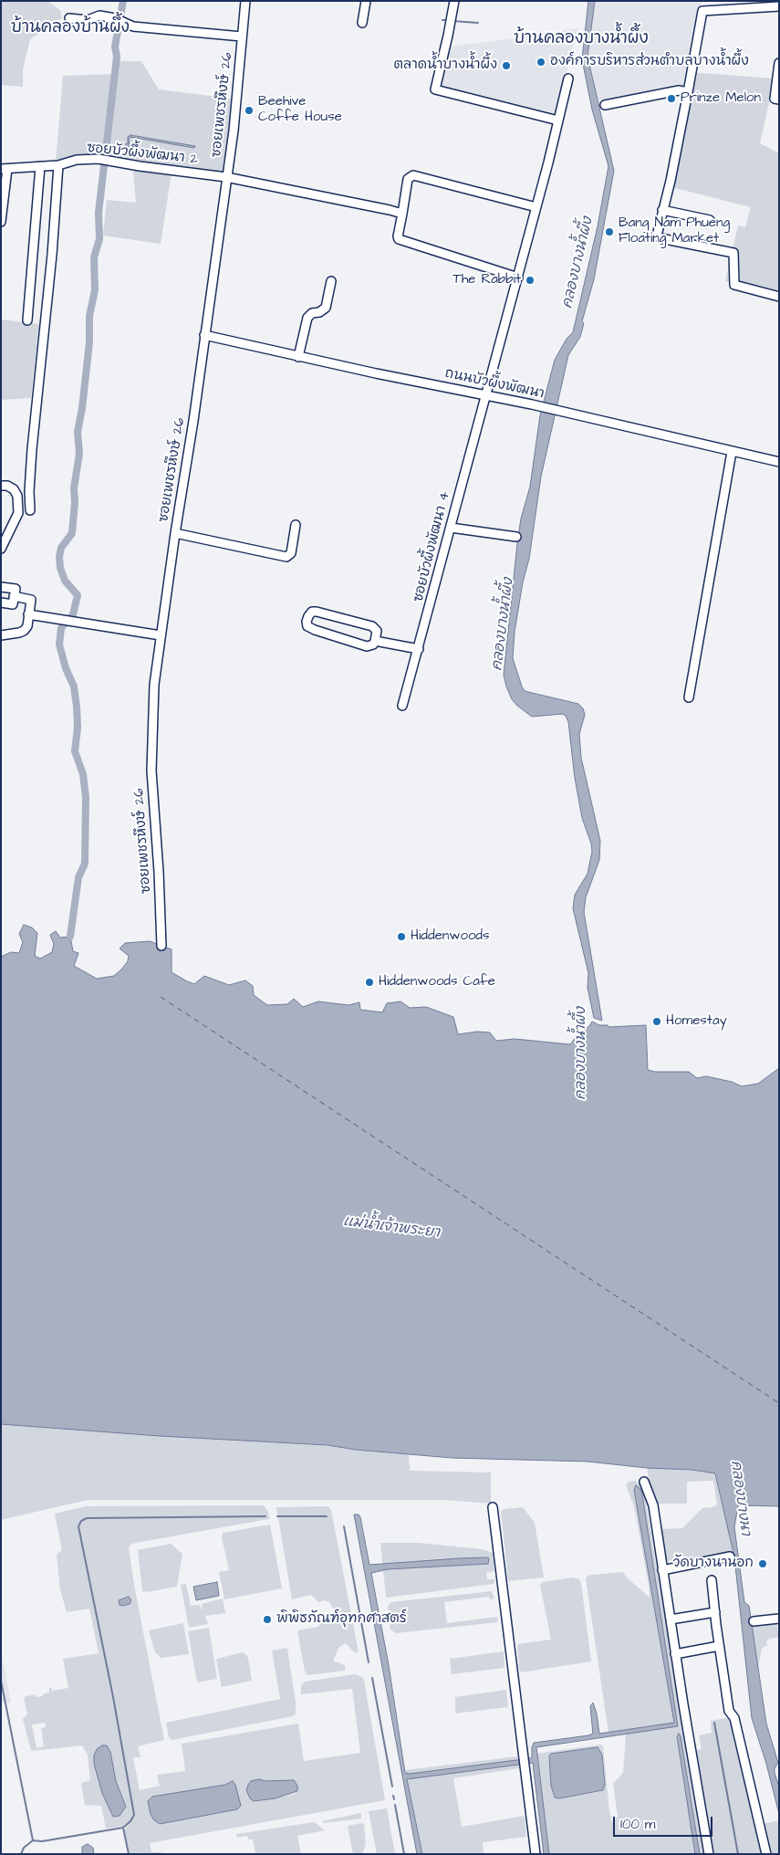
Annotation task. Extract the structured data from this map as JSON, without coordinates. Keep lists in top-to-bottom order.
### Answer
{
  "streets": {
    "street": [
      "ซอยเพชรหึงษ์ 26",
      "ซอยบัวผึ้งพัฒนา 2",
      "ถนนบัวผึ้งพัฒนา",
      "ซอยบัวผึ้งพัฒนา 4"
    ]
  },
  "crossings": [
    ["ซอยเพชรหึงษ์ 26", "ซอยบัวผึ้งพัฒนา 2"],
    ["ซอยเพชรหึงษ์ 26", "ถนนบัวผึ้งพัฒนา"],
    ["ถนนบัวผึ้งพัฒนา", "ซอยบัวผึ้งพัฒนา 4"]
  ],
  "districts": ["บ้านคลองบ้านผึ้ง", "บ้านคลองบางน้ำผึ้ง"],
  "water": ["คลองบางน้ำผึ้ง", "แม่น้ำเจ้าพระยา", "คลองบางนา"],
  "places": [
    "องค์การบริหารส่วนตำบลบางน้ำผึ้ง",
    "ตลาดน้ำบางน้ำผึ้ง",
    "Prinze Melon",
    "Beehive Coffe House",
    "Bang Nam Phueng Floating Market",
    "The Rabbit",
    "Hiddenwoods",
    "Hiddenwoods Cafe",
    "Homestay",
    "วัดบางนานอก",
    "พิพิธภัณฑ์อุทกศาสตร์"
  ],
  "scale_bar": "100 m"
}
